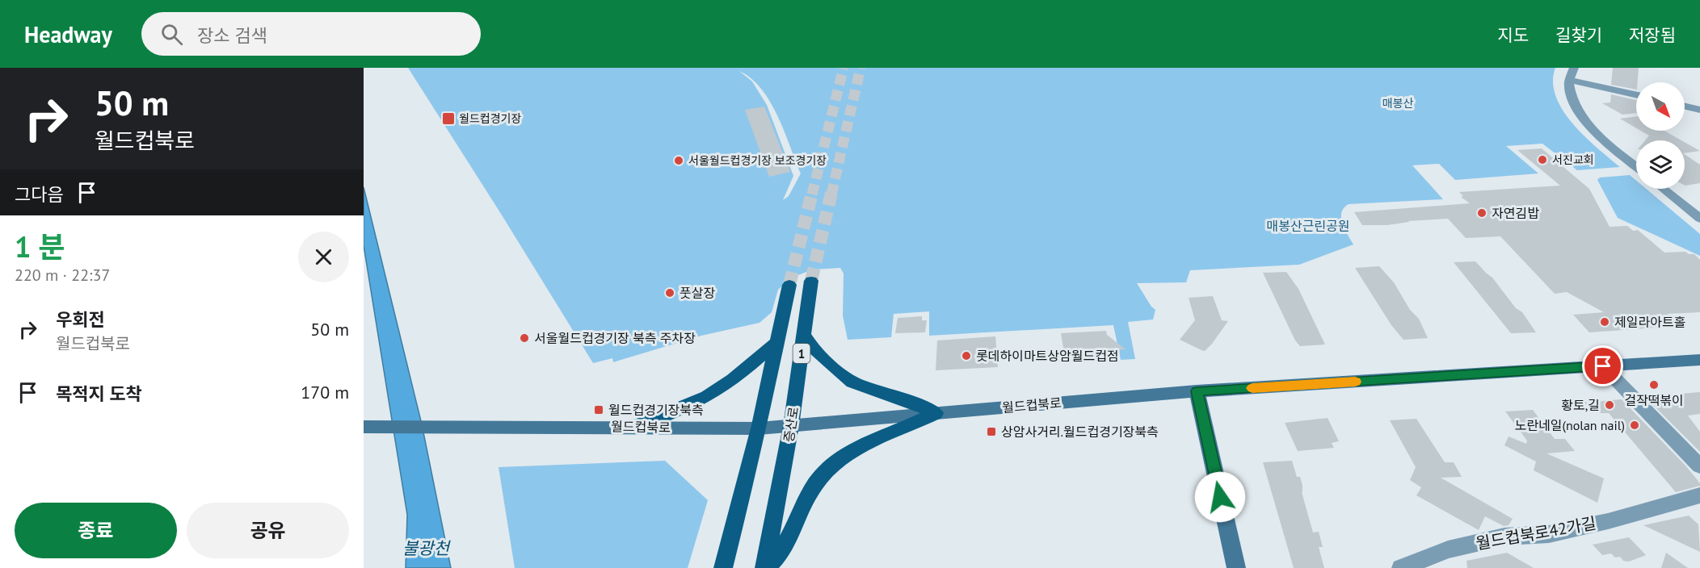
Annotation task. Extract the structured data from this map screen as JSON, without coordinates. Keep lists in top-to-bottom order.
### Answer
{
  "streets": {
    "main road": ["1", "월드컵북로", "증산로"],
    "street": ["월드컵북로42가길"]
  },
  "crossings": [
    ["1", "월드컵북로"],
    ["월드컵북로", "증산로"]
  ],
  "water": ["불광천"],
  "parks": ["매봉산", "매봉산근린공원"],
  "places": {
    "transit": ["월드컵경기장", "월드컵경기장북측", "상암사거리.월드컵경기장북측"],
    "other": [
      "서진교회",
      "서울월드컵경기장 보조경기장",
      "자연김밥",
      "풋살장",
      "제일라아트홀",
      "서울월드컵경기장 북측 주차장",
      "롯데하이마트상암월드컵점",
      "걸작떡볶이",
      "황토,길",
      "노란네일(nolan nail)"
    ]
  },
  "north": "bottom right",
  "page": {
    "header": "Headway",
    "search": "장소 검색",
    "nav": ["지도", "길찾기", "저장됨"],
    "turn": ["50 m", "월드컵북로"],
    "then": "그다음",
    "heading": ["1 분", "220 m · 22:37"],
    "list": [
      {
        "name": "우회전",
        "note": "월드컵북로",
        "value": "50 m"
      },
      {
        "name": "목적지 도착",
        "value": "170 m"
      }
    ],
    "buttons": ["종료", "공유"]
  }
}
